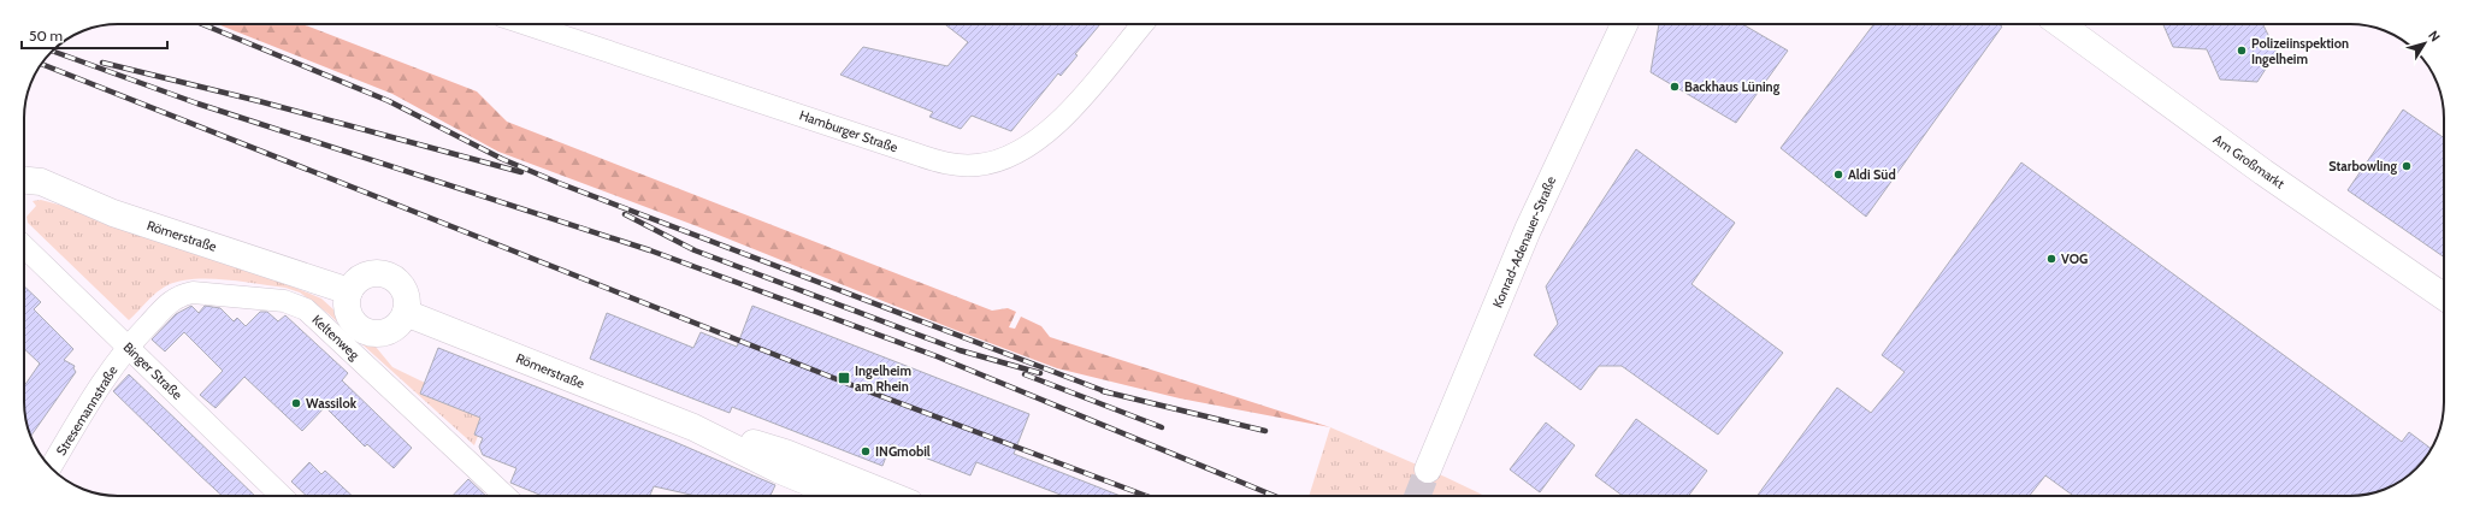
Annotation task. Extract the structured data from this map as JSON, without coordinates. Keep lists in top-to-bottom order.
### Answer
{
  "streets": {
    "main road": ["Am Großmarkt", "Römerstraße", "Konrad-Adenauer-Straße"],
    "street": [
      "Hamburger Straße",
      "Keltenweg",
      "Binger Straße",
      "Stresemannstraße"
    ]
  },
  "crossings": [
    ["Keltenweg", "Binger Straße"],
    ["Keltenweg", "Stresemannstraße"],
    ["Binger Straße", "Stresemannstraße"]
  ],
  "places": {
    "other": [
      "Polizeiinspektion Ingelheim",
      "Backhaus Lüning",
      "Starbowling",
      "Aldi Süd",
      "VOG",
      "Wassilok",
      "INGmobil"
    ],
    "transit": ["Ingelheim am Rhein"]
  },
  "scale_bar": "50 m",
  "north": "top right"
}
